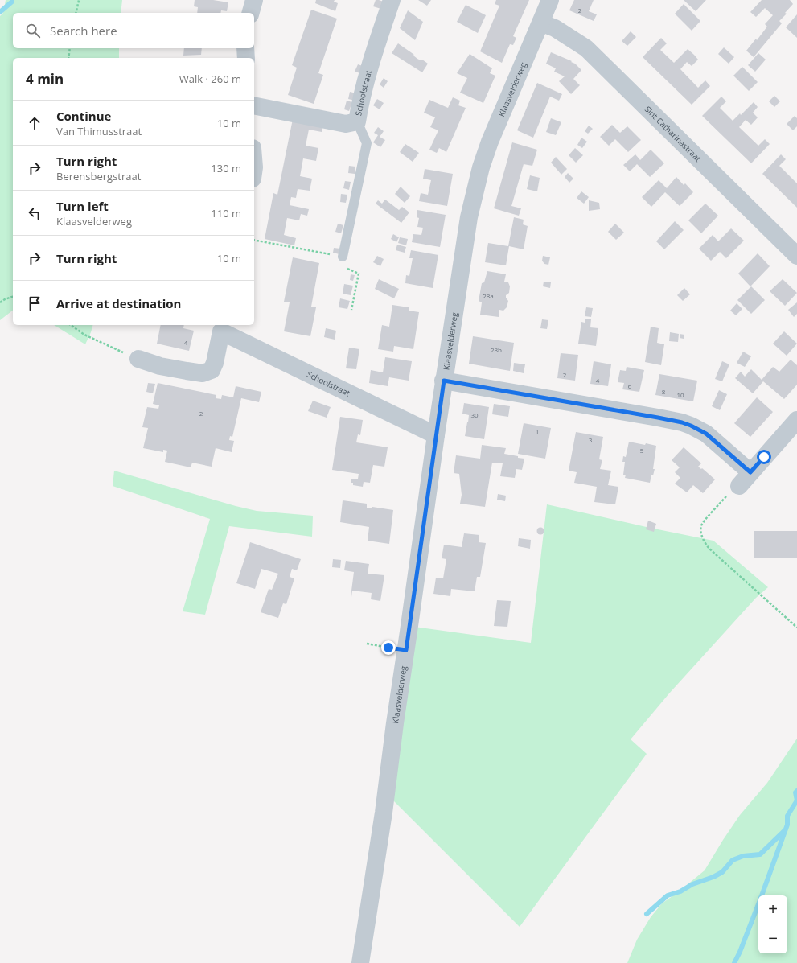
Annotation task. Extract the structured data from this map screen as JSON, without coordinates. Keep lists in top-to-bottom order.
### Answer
{
  "streets": {
    "street": ["Klaasvelderweg", "Schoolstraat", "Sint Catharinastraat"]
  },
  "crossings": [
    ["Klaasvelderweg", "Schoolstraat"],
    ["Klaasvelderweg", "Sint Catharinastraat"]
  ],
  "house_numbers": [
    "2",
    "28a",
    "4",
    "28b",
    "2",
    "4",
    "6",
    "8",
    "10",
    "2",
    "30",
    "1",
    "3",
    "5"
  ],
  "page": {
    "search": "Search here",
    "heading": ["4 min", "Walk · 260 m"],
    "list": [
      ["Continue", "Van Thimusstraat", "10 m"],
      ["Turn right", "Berensbergstraat", "130 m"],
      ["Turn left", "Klaasvelderweg", "110 m"],
      ["Turn right", "10 m"],
      "Arrive at destination"
    ],
    "map_buttons": ["+", "−"]
  }
}
